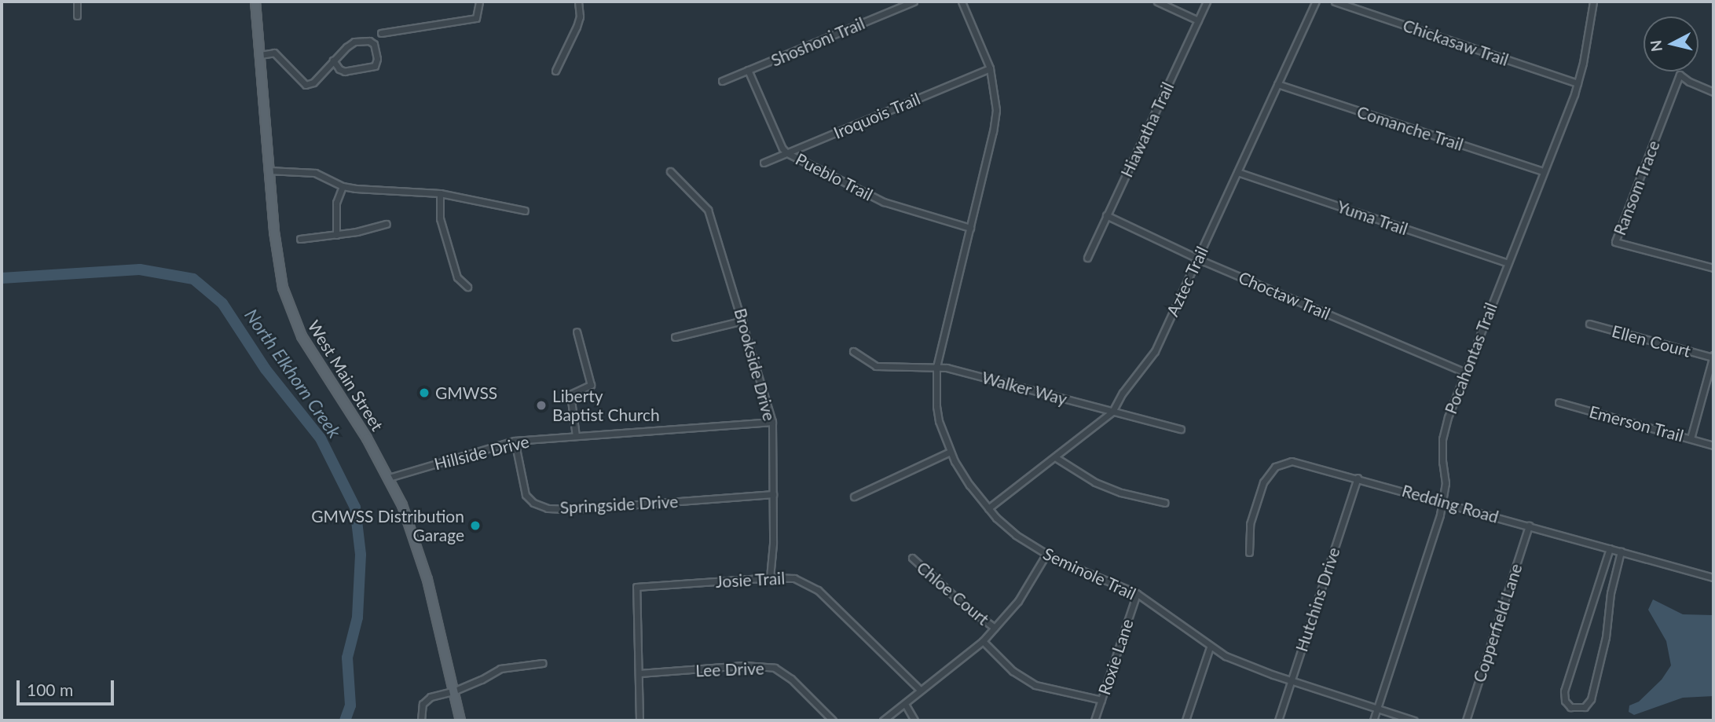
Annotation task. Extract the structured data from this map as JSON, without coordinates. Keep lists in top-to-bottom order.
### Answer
{
  "streets": {
    "main road": ["West Main Street"],
    "street": [
      "Shoshoni Trail",
      "Chickasaw Trail",
      "Iroquois Trail",
      "Comanche Trail",
      "Hiawatha Trail",
      "Pueblo Trail",
      "Ransom Trace",
      "Yuma Trail",
      "Aztec Trail",
      "Choctaw Trail",
      "Ellen Court",
      "Pocahontas Trail",
      "Brookside Drive",
      "Walker Way",
      "Emerson Trail",
      "Hillside Drive",
      "Redding Road",
      "Springside Drive",
      "Seminole Trail",
      "Josie Trail",
      "Chloe Court",
      "Hutchins Drive",
      "Copperfield Lane",
      "Roxie Lane",
      "Lee Drive"
    ]
  },
  "crossings": [
    ["Shoshoni Trail", "Pueblo Trail"],
    ["Chickasaw Trail", "Pocahontas Trail"],
    ["Iroquois Trail", "Pueblo Trail"],
    ["Iroquois Trail", "Seminole Trail"],
    ["Comanche Trail", "Aztec Trail"],
    ["Comanche Trail", "Pocahontas Trail"],
    ["Hiawatha Trail", "Choctaw Trail"],
    ["Pueblo Trail", "Seminole Trail"],
    ["Yuma Trail", "Aztec Trail"],
    ["Yuma Trail", "Pocahontas Trail"],
    ["Aztec Trail", "Choctaw Trail"],
    ["Aztec Trail", "Walker Way"],
    ["Aztec Trail", "Seminole Trail"],
    ["Choctaw Trail", "Pocahontas Trail"],
    ["Pocahontas Trail", "Redding Road"],
    ["Pocahontas Trail", "Seminole Trail"],
    ["Brookside Drive", "Hillside Drive"],
    ["Brookside Drive", "Springside Drive"],
    ["Brookside Drive", "Josie Trail"],
    ["West Main Street", "Hillside Drive"],
    ["Walker Way", "Seminole Trail"],
    ["Hillside Drive", "Springside Drive"],
    ["Redding Road", "Hutchins Drive"],
    ["Redding Road", "Copperfield Lane"],
    ["Seminole Trail", "Hutchins Drive"],
    ["Seminole Trail", "Roxie Lane"],
    ["Josie Trail", "Lee Drive"]
  ],
  "water": ["North Elkhorn Creek"],
  "places": ["GMWSS", "Liberty Baptist Church", "GMWSS Distribution Garage"],
  "scale_bar": "100 m",
  "north": "left"
}
